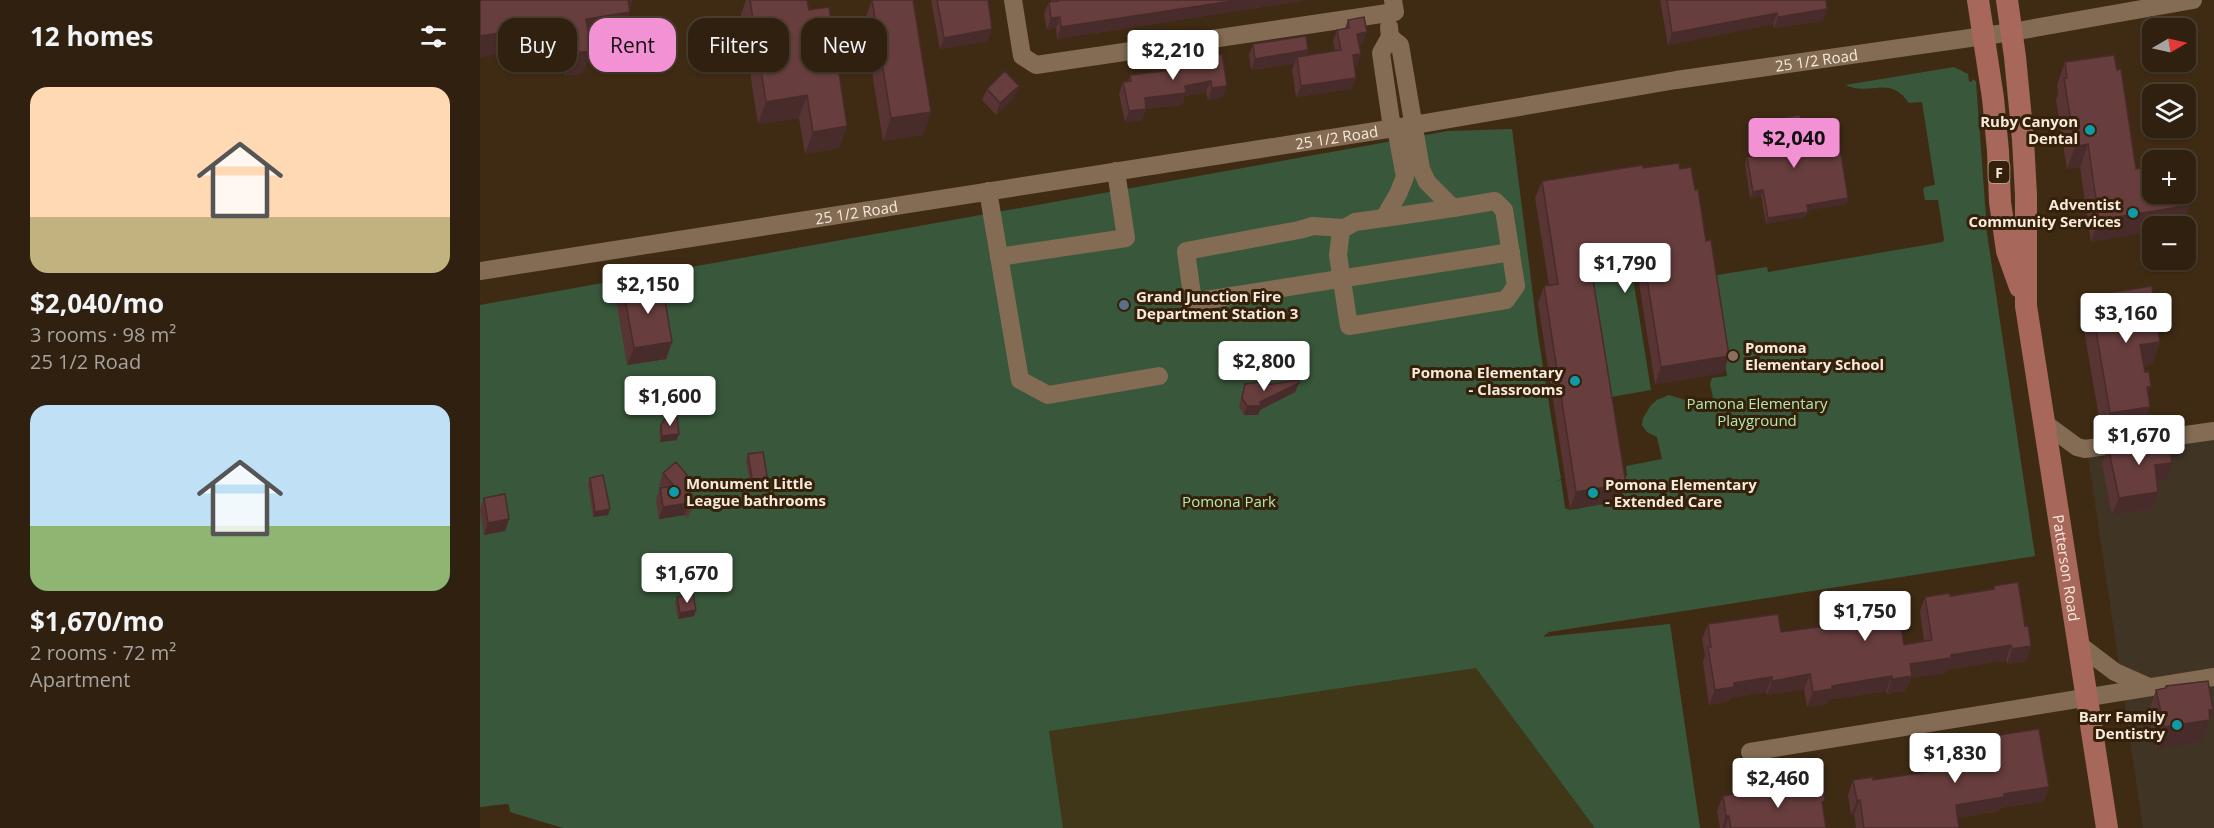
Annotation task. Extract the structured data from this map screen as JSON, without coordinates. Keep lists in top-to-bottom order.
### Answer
{
  "streets": {
    "main road": ["F", "Patterson Road"],
    "street": ["25 1/2 Road"]
  },
  "crossings": [
    ["25 1/2 Road", "Patterson Road"]
  ],
  "parks": ["Pamona Elementary Playground", "Pomona Park"],
  "places": [
    "Ruby Canyon Dental",
    "Adventist Community Services",
    "Grand Junction Fire Department Station 3",
    "Pomona Elementary School",
    "Pomona Elementary - Classrooms",
    "Monument Little League bathrooms",
    "Pomona Elementary - Extended Care",
    "Barr Family Dentistry"
  ],
  "north": "right",
  "page": {
    "heading": "12 homes",
    "map_buttons": ["+", "−"],
    "chip": [
      "Buy",
      "Rent",
      "Filters",
      "New"
    ],
    "price": [
      "$2,210",
      "$2,040",
      "$1,790",
      "$2,150",
      "$3,160",
      "$2,800",
      "$1,600",
      "$1,670",
      "$1,670",
      "$1,750",
      "$1,830",
      "$2,460"
    ],
    "list": [
      {
        "name": "$2,040/mo",
        "note": "3 rooms · 98 m² · 25 1/2 Road"
      },
      {
        "name": "$1,670/mo",
        "note": "2 rooms · 72 m² · Apartment"
      }
    ]
  }
}
